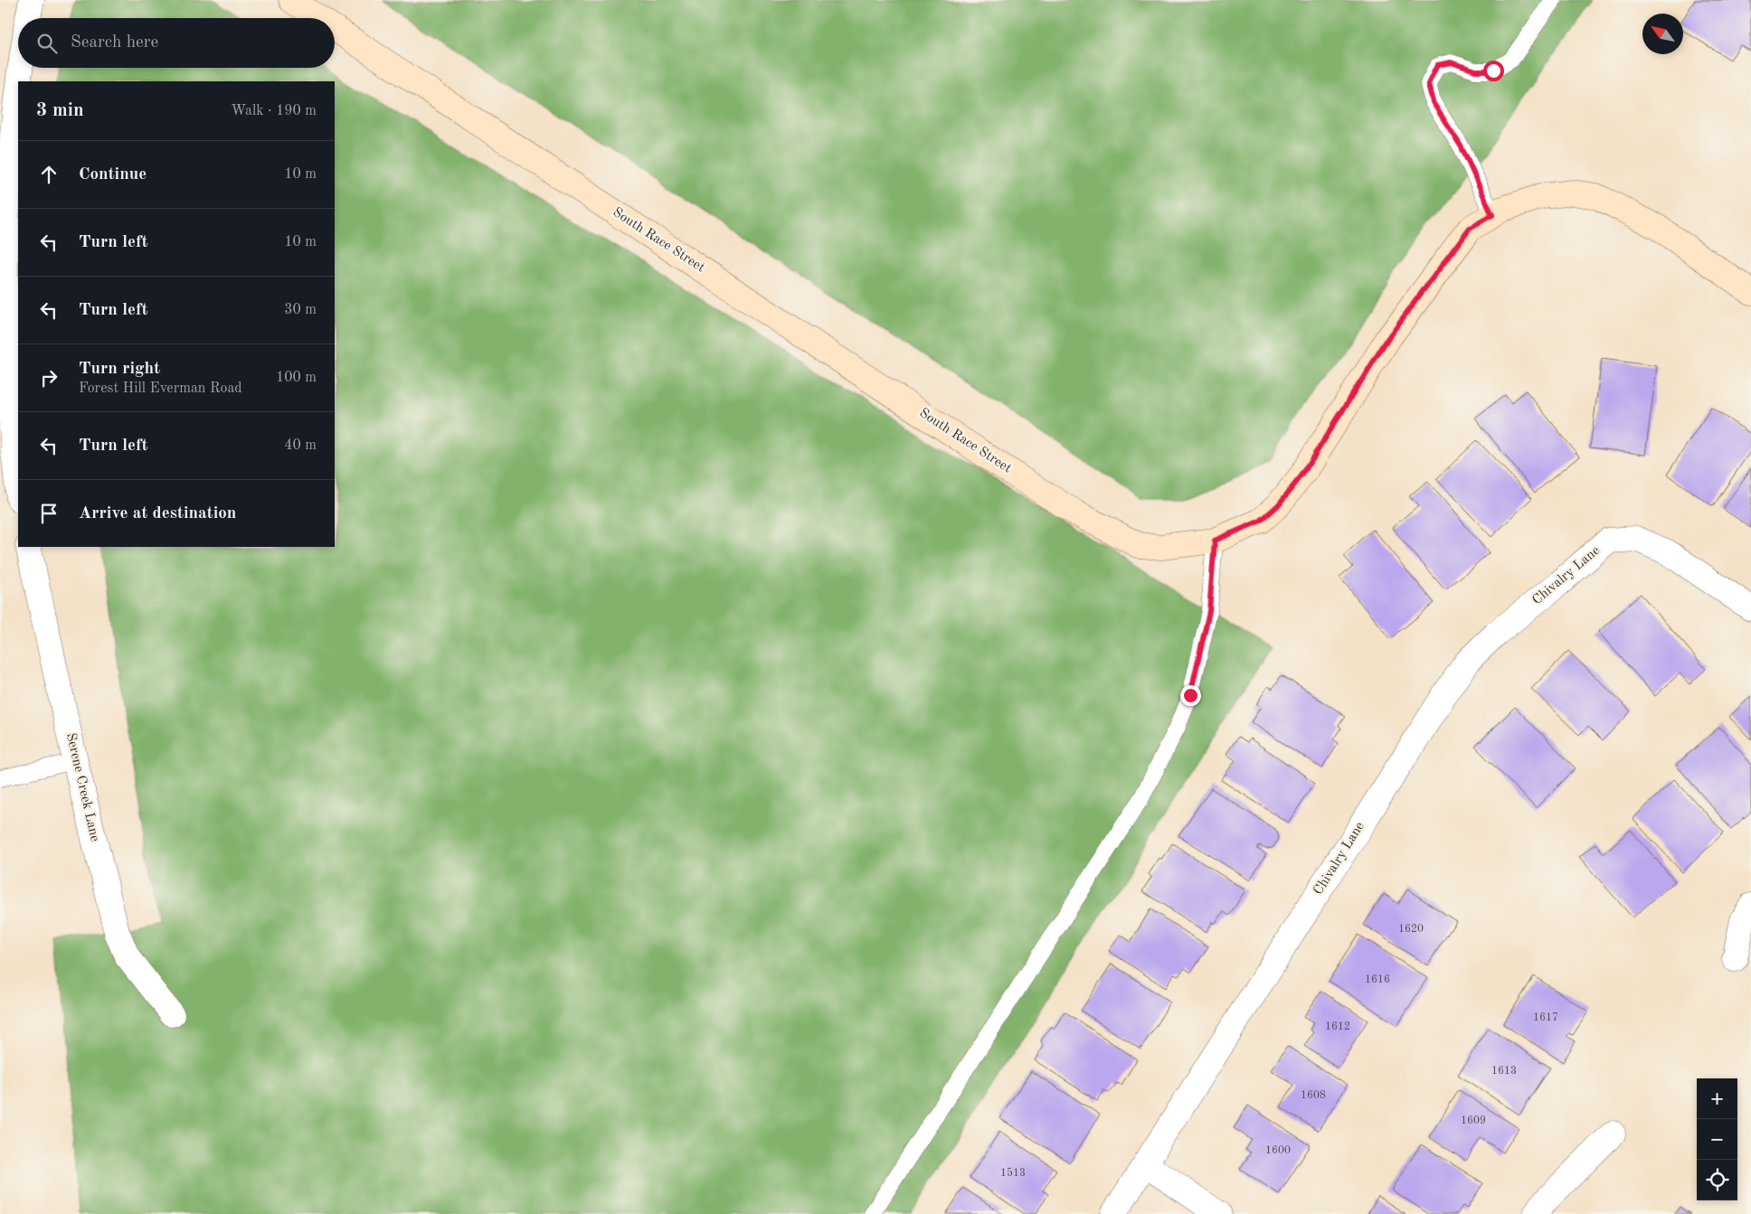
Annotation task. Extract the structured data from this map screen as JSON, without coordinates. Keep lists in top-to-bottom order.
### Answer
{
  "streets": {
    "street": ["South Race Street", "Chivalry Lane", "Serene Creek Lane"]
  },
  "house_numbers": [
    "1620",
    "1616",
    "1617",
    "1612",
    "1613",
    "1608",
    "1609",
    "1600",
    "1513"
  ],
  "north": "top left",
  "page": {
    "search": "Search here",
    "heading": ["3 min", "Walk · 190 m"],
    "list": [
      ["Continue", "10 m"],
      ["Turn left", "10 m"],
      ["Turn left", "30 m"],
      ["Turn right", "Forest Hill Everman Road", "100 m"],
      ["Turn left", "40 m"],
      "Arrive at destination"
    ],
    "map_buttons": ["+", "−"]
  }
}
